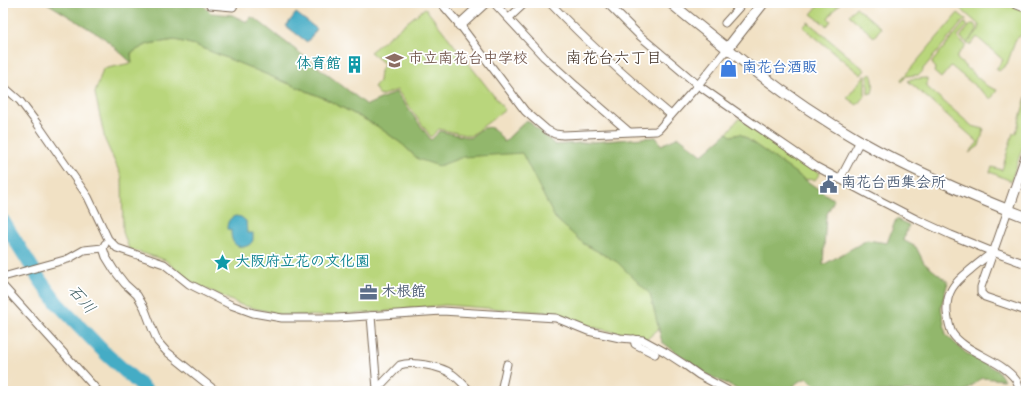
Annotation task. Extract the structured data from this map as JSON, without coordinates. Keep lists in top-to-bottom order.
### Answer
{
  "districts": ["南花台六丁目"],
  "water": ["石川"],
  "places": {
    "school or university": ["市立南花台中学校"],
    "building": ["体育館"],
    "shop": ["南花台酒販"],
    "public building": ["南花台西集会所"],
    "place": ["大阪府立花の文化園"],
    "office": ["木根館"]
  }
}
